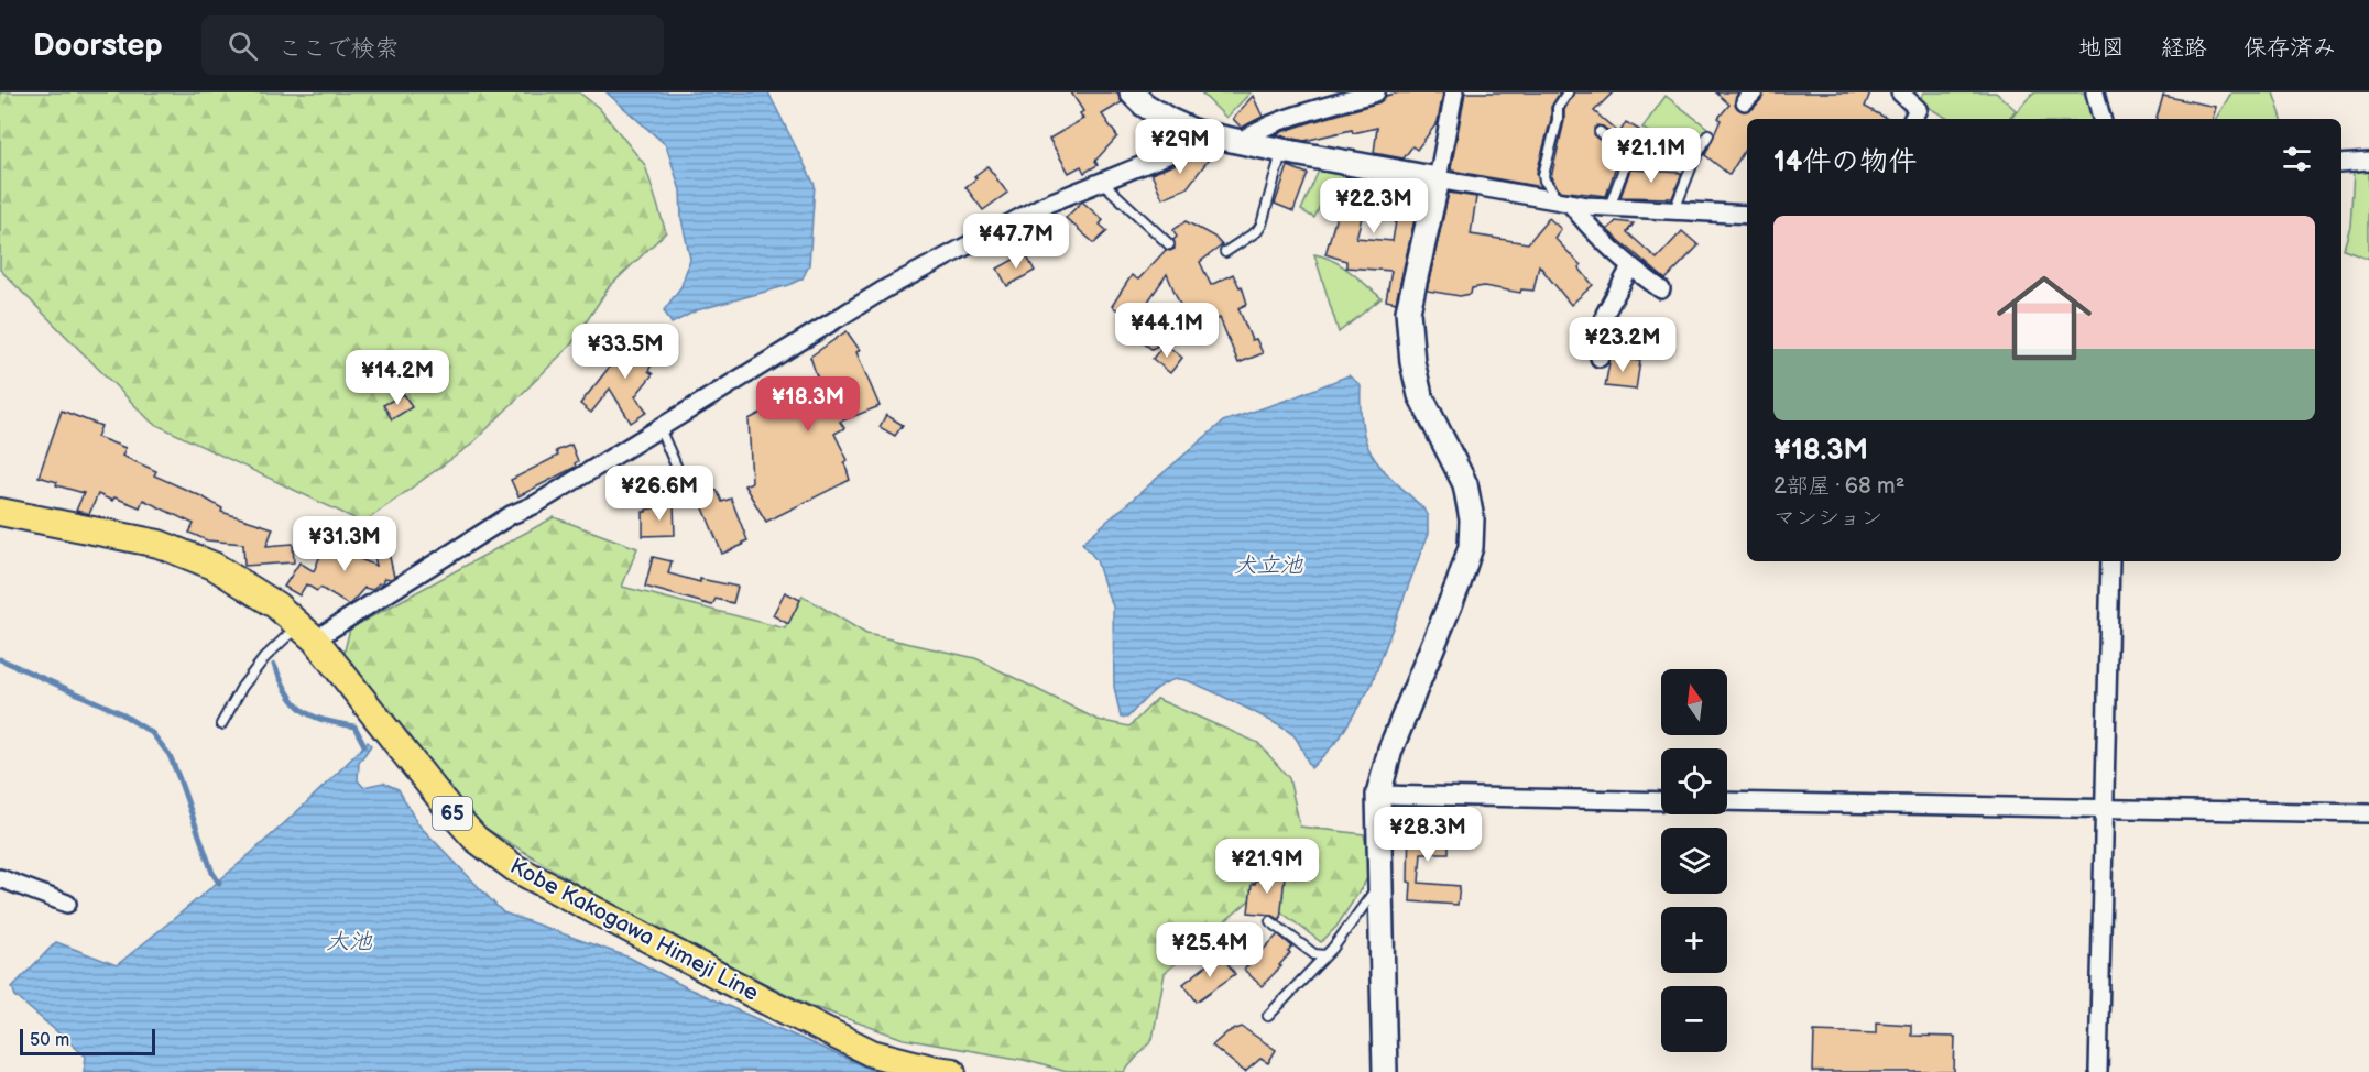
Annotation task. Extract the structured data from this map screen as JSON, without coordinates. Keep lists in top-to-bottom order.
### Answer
{
  "streets": {
    "main road": ["65", "Kobe Kakogawa Himeji Line"]
  },
  "water": ["犬立池", "大池"],
  "scale_bar": "50 m",
  "north": "top",
  "page": {
    "header": "Doorstep",
    "search": "ここで検索",
    "nav": ["地図", "経路", "保存済み"],
    "price": [
      "¥29M",
      "¥21.1M",
      "¥22.3M",
      "¥47.7M",
      "¥44.1M",
      "¥23.2M",
      "¥33.5M",
      "¥14.2M",
      "¥18.3M",
      "¥26.6M",
      "¥31.3M",
      "¥28.3M",
      "¥21.9M",
      "¥25.4M"
    ],
    "heading": "14件の物件",
    "list": [
      {
        "name": "¥18.3M",
        "note": "2部屋 · 68 m² · マンション"
      }
    ],
    "map_buttons": ["+", "−"],
    "scale": "50 m"
  }
}
